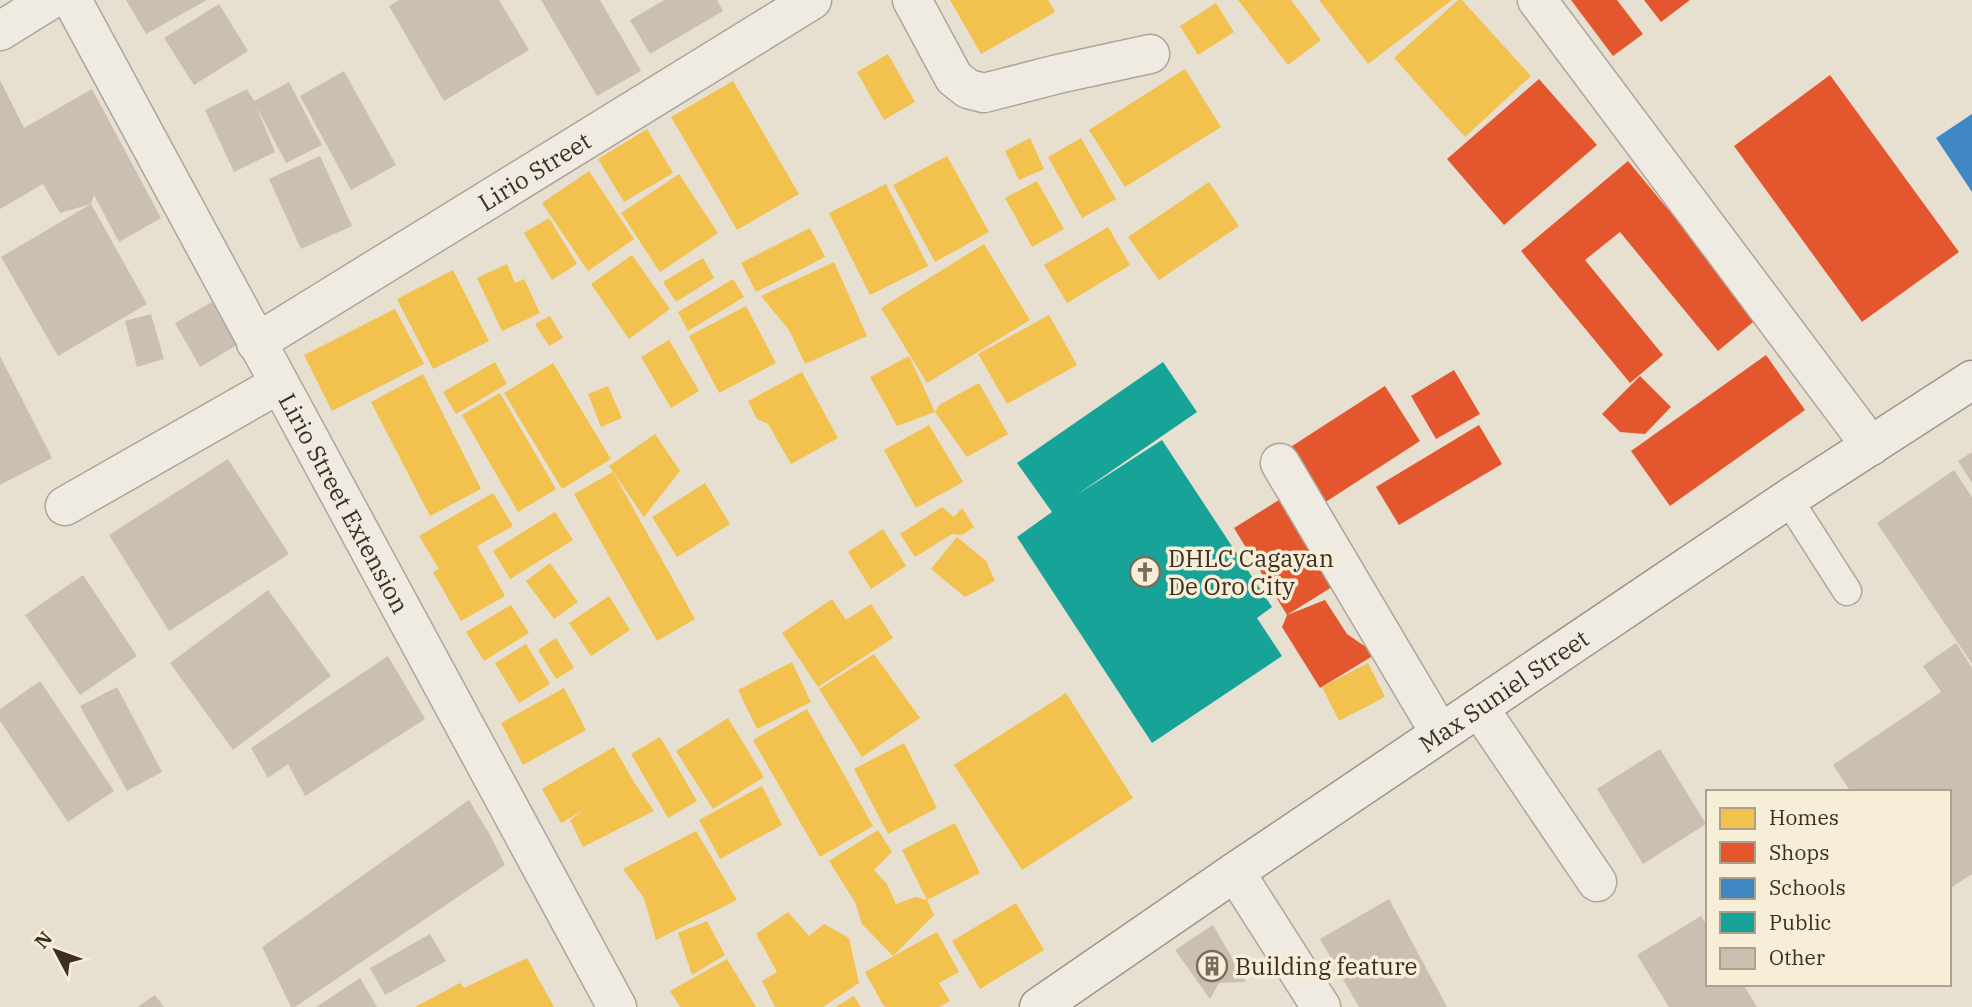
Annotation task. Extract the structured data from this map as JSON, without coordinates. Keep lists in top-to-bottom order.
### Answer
{
  "streets": {
    "street": ["Lirio Street", "Lirio Street Extension", "Max Suniel Street"]
  },
  "crossings": [
    ["Lirio Street", "Lirio Street Extension"]
  ],
  "places": {
    "church": ["DHLC Cagayan De Oro City"],
    "building": ["Building feature"]
  },
  "legend": [
    "Homes",
    "Shops",
    "Schools",
    "Public",
    "Other"
  ],
  "north": "top left"
}
